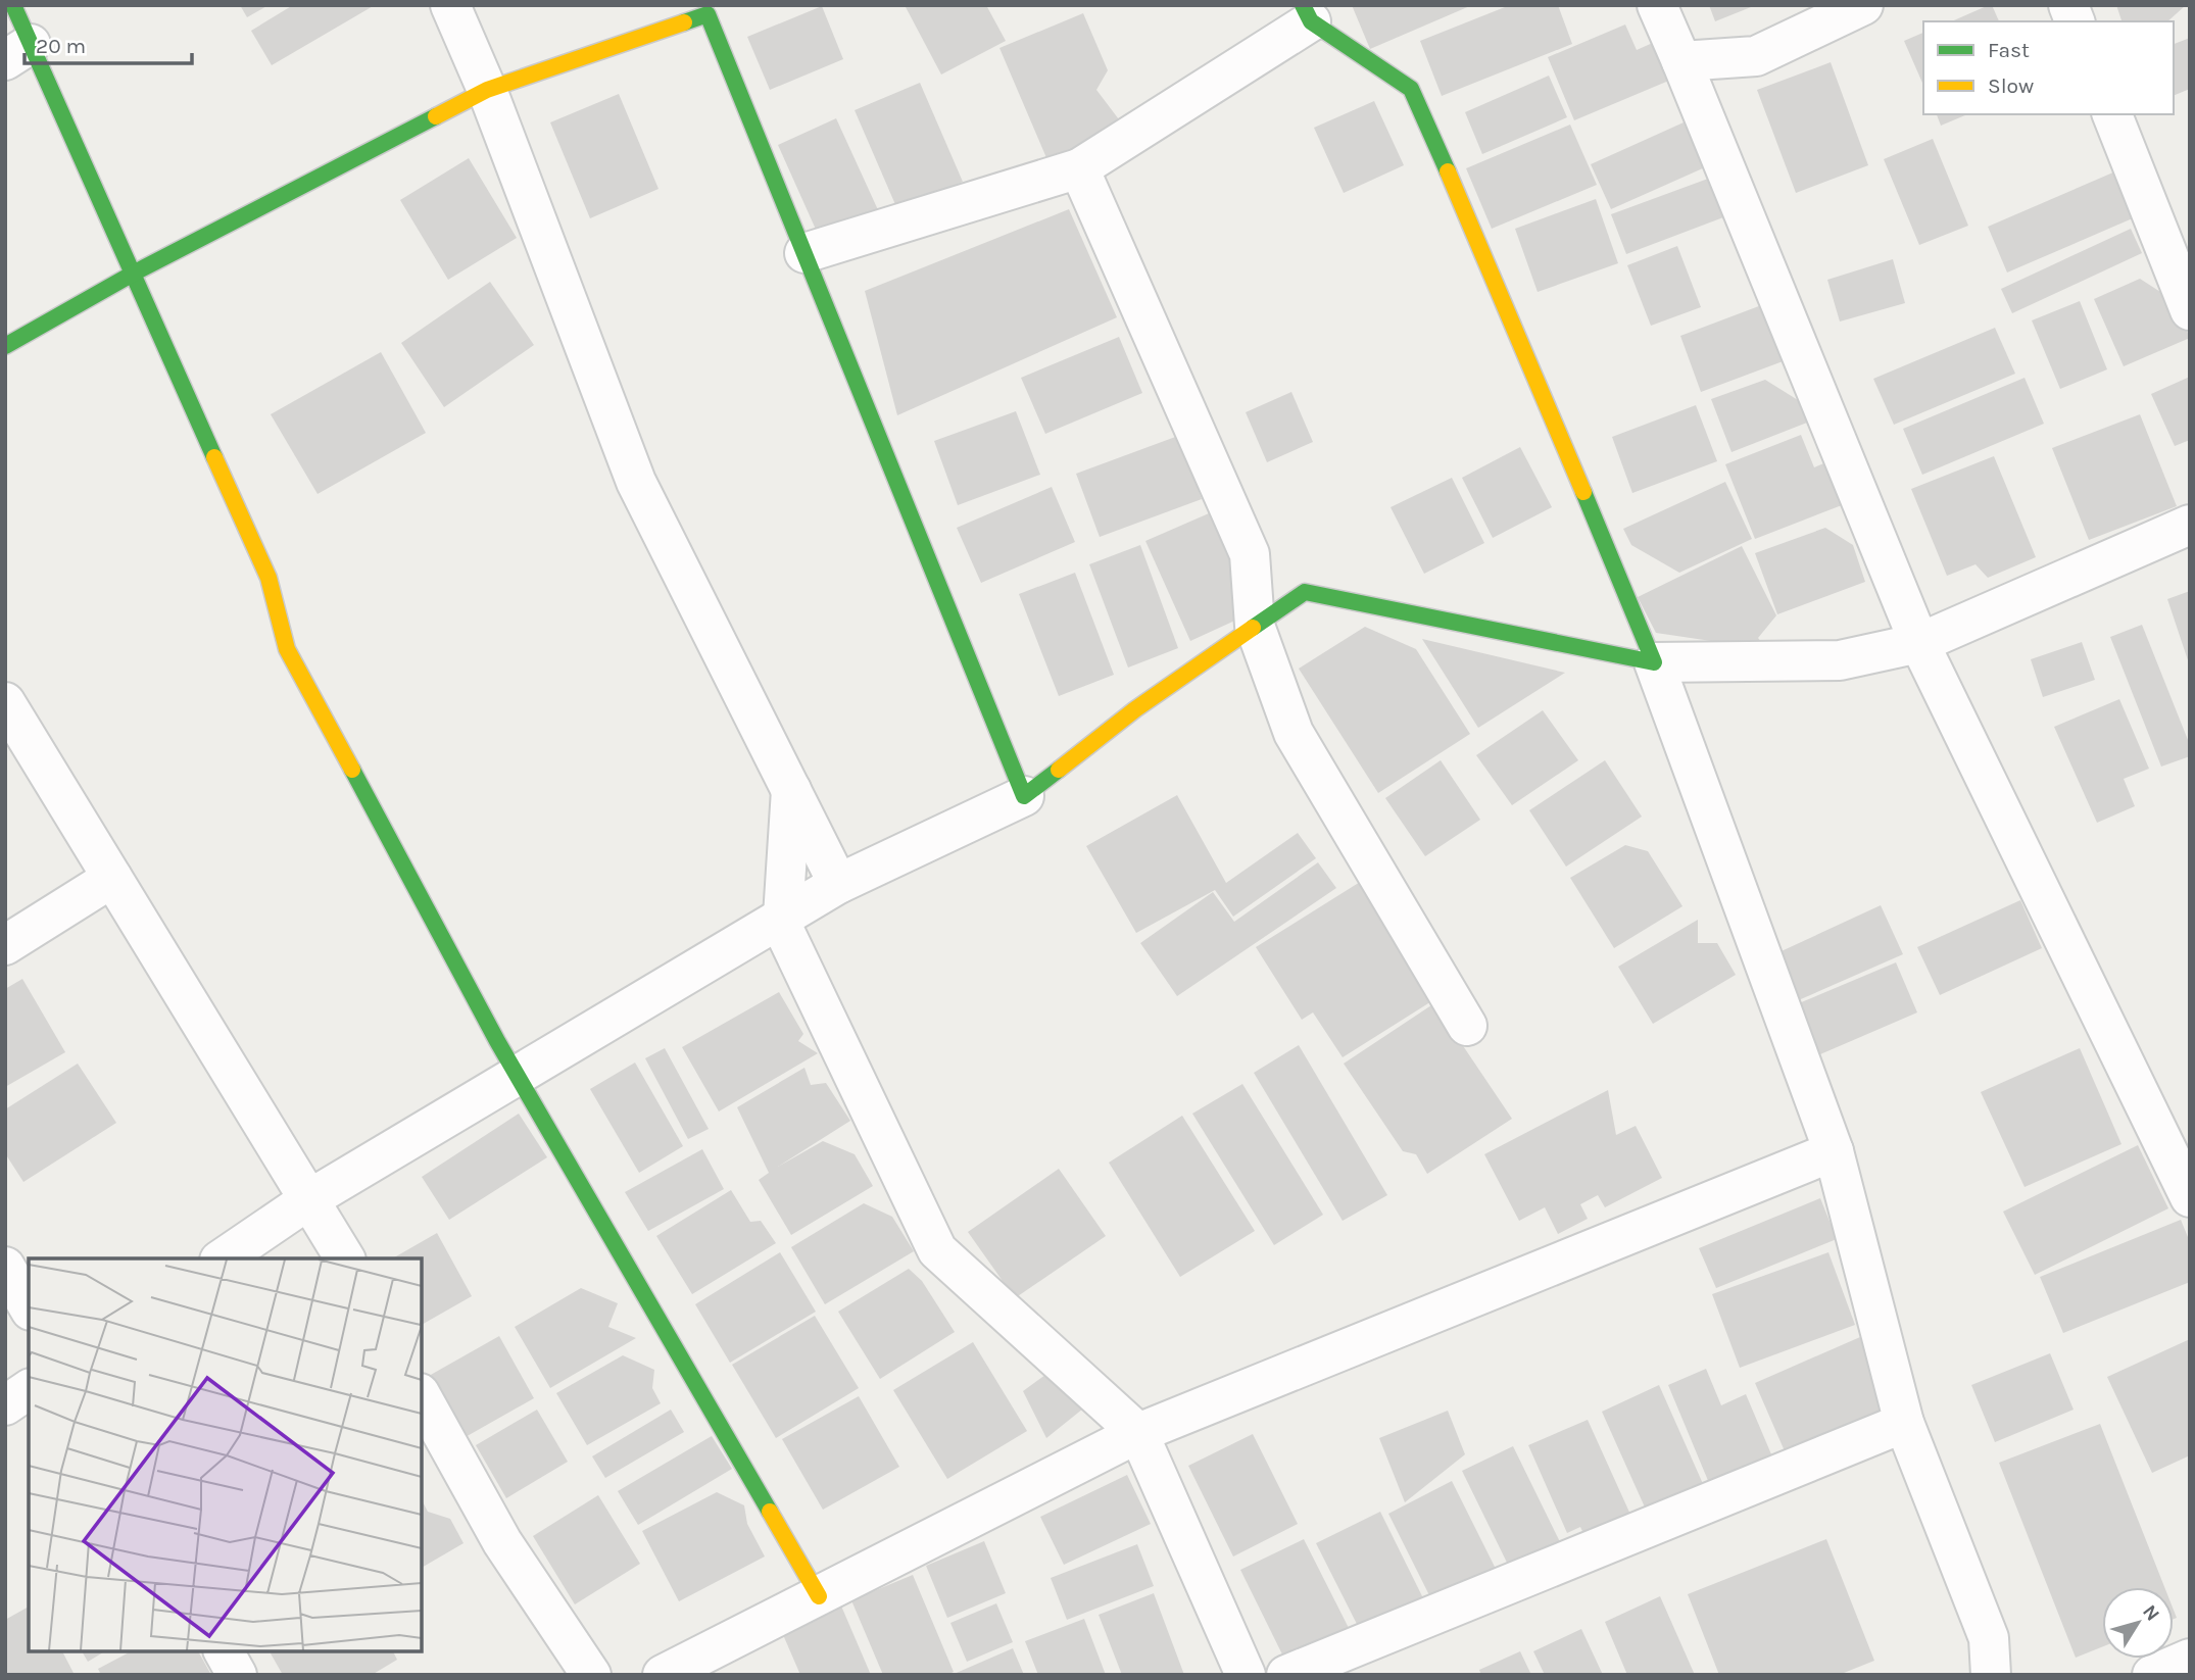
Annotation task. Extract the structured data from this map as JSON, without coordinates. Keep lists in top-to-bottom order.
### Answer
{
  "legend": ["Fast", "Slow"],
  "scale_bar": "20 m",
  "north": "top right"
}
